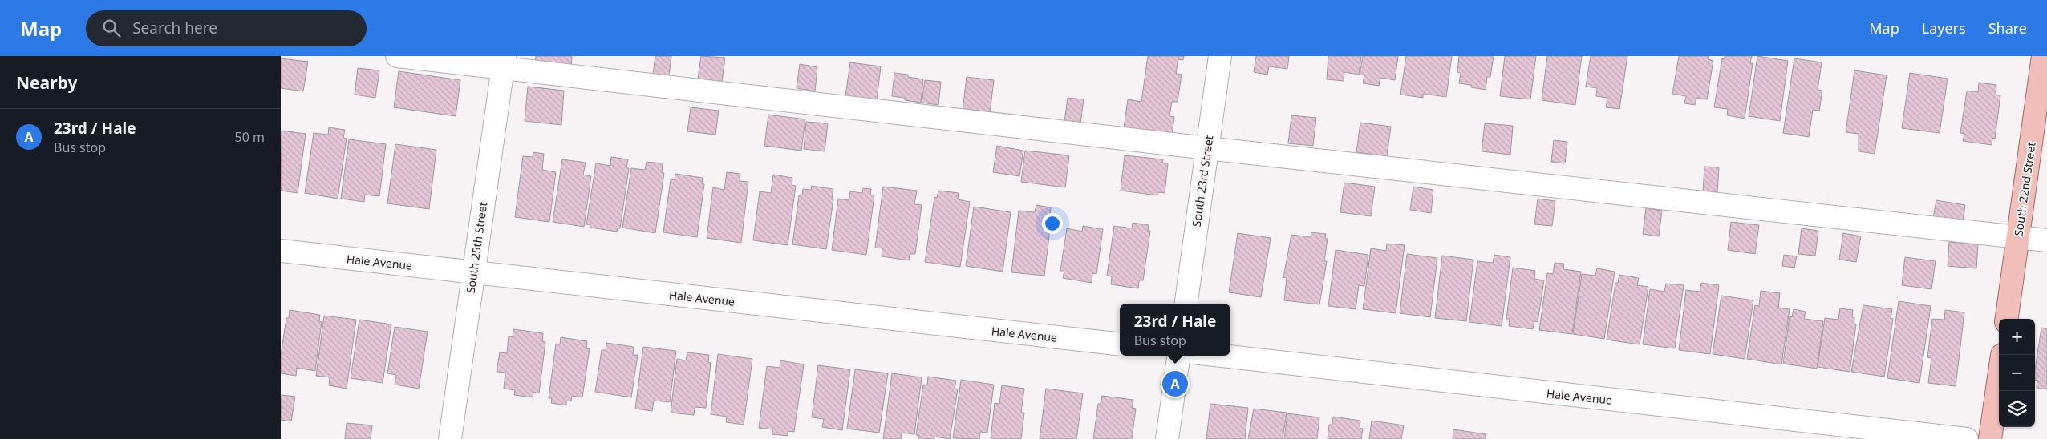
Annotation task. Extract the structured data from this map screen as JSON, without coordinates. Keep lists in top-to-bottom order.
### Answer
{
  "streets": {
    "main road": ["South 22nd Street"],
    "street": ["South 23rd Street", "South 25th Street", "Hale Avenue"]
  },
  "crossings": [
    ["South 25th Street", "Hale Avenue"]
  ],
  "page": {
    "header": "Map",
    "search": "Search here",
    "nav": ["Map", "Layers", "Share"],
    "heading": "Nearby",
    "list": [
      {
        "mark": "A",
        "name": "23rd / Hale",
        "note": "Bus stop",
        "value": "50 m"
      }
    ],
    "popup": ["23rd / Hale", "Bus stop"],
    "map_buttons": ["+", "−"],
    "pins": "A"
  }
}
